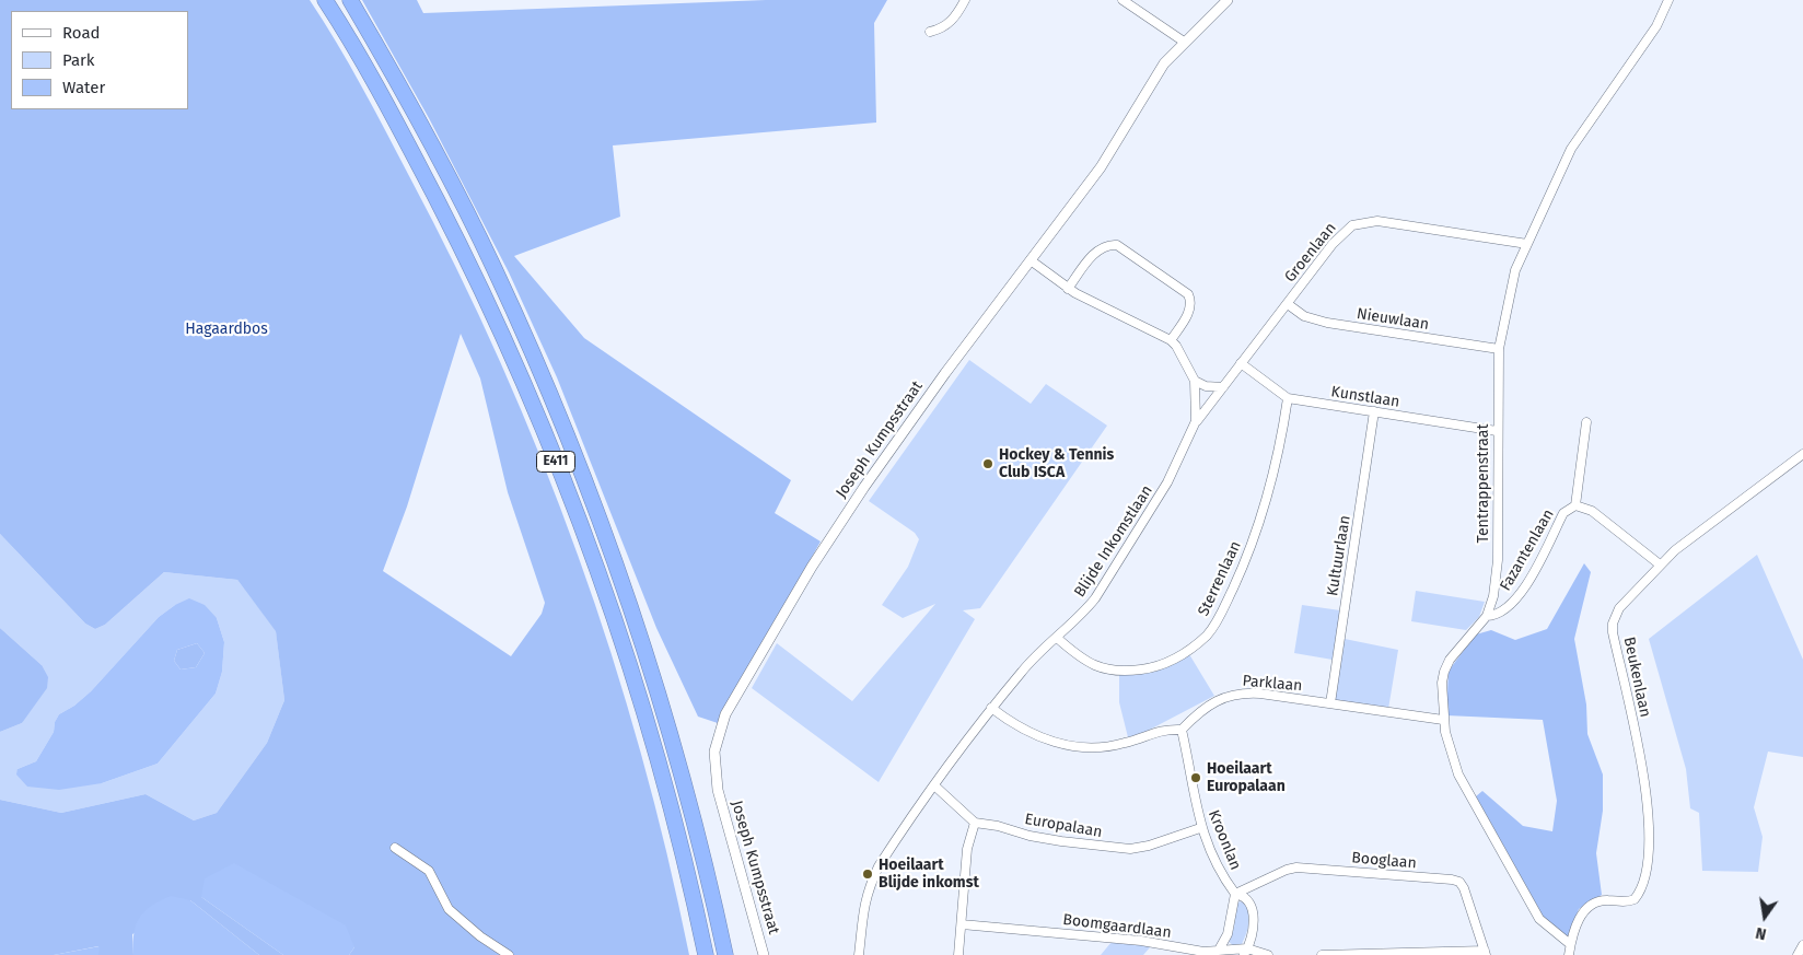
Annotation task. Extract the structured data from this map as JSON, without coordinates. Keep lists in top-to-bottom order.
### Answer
{
  "streets": {
    "highway": ["E411"],
    "street": [
      "Groenlaan",
      "Nieuwlaan",
      "Kunstlaan",
      "Joseph Kumpsstraat",
      "Tentrappenstraat",
      "Blijde Inkomstlaan",
      "Fazantenlaan",
      "Kultuurlaan",
      "Sterrenlaan",
      "Beukenlaan",
      "Parklaan",
      "Europalaan",
      "Kroonlan",
      "Booglaan",
      "Boomgaardlaan"
    ]
  },
  "crossings": [
    ["Groenlaan", "Nieuwlaan"],
    ["Groenlaan", "Kunstlaan"],
    ["Groenlaan", "Tentrappenstraat"],
    ["Groenlaan", "Blijde Inkomstlaan"],
    ["Nieuwlaan", "Tentrappenstraat"],
    ["Kunstlaan", "Tentrappenstraat"],
    ["Kunstlaan", "Kultuurlaan"],
    ["Kunstlaan", "Sterrenlaan"],
    ["Tentrappenstraat", "Fazantenlaan"],
    ["Tentrappenstraat", "Beukenlaan"],
    ["Tentrappenstraat", "Parklaan"],
    ["Blijde Inkomstlaan", "Sterrenlaan"],
    ["Kultuurlaan", "Parklaan"],
    ["Parklaan", "Kroonlan"],
    ["Europalaan", "Kroonlan"],
    ["Kroonlan", "Booglaan"],
    ["Kroonlan", "Boomgaardlaan"]
  ],
  "parks": ["Hagaardbos"],
  "places": ["Hockey & Tennis Club ISCA", "Hoeilaart Europalaan", "Hoeilaart Blijde inkomst"],
  "legend": ["Road", "Park", "Water"],
  "north": "bottom"
}
